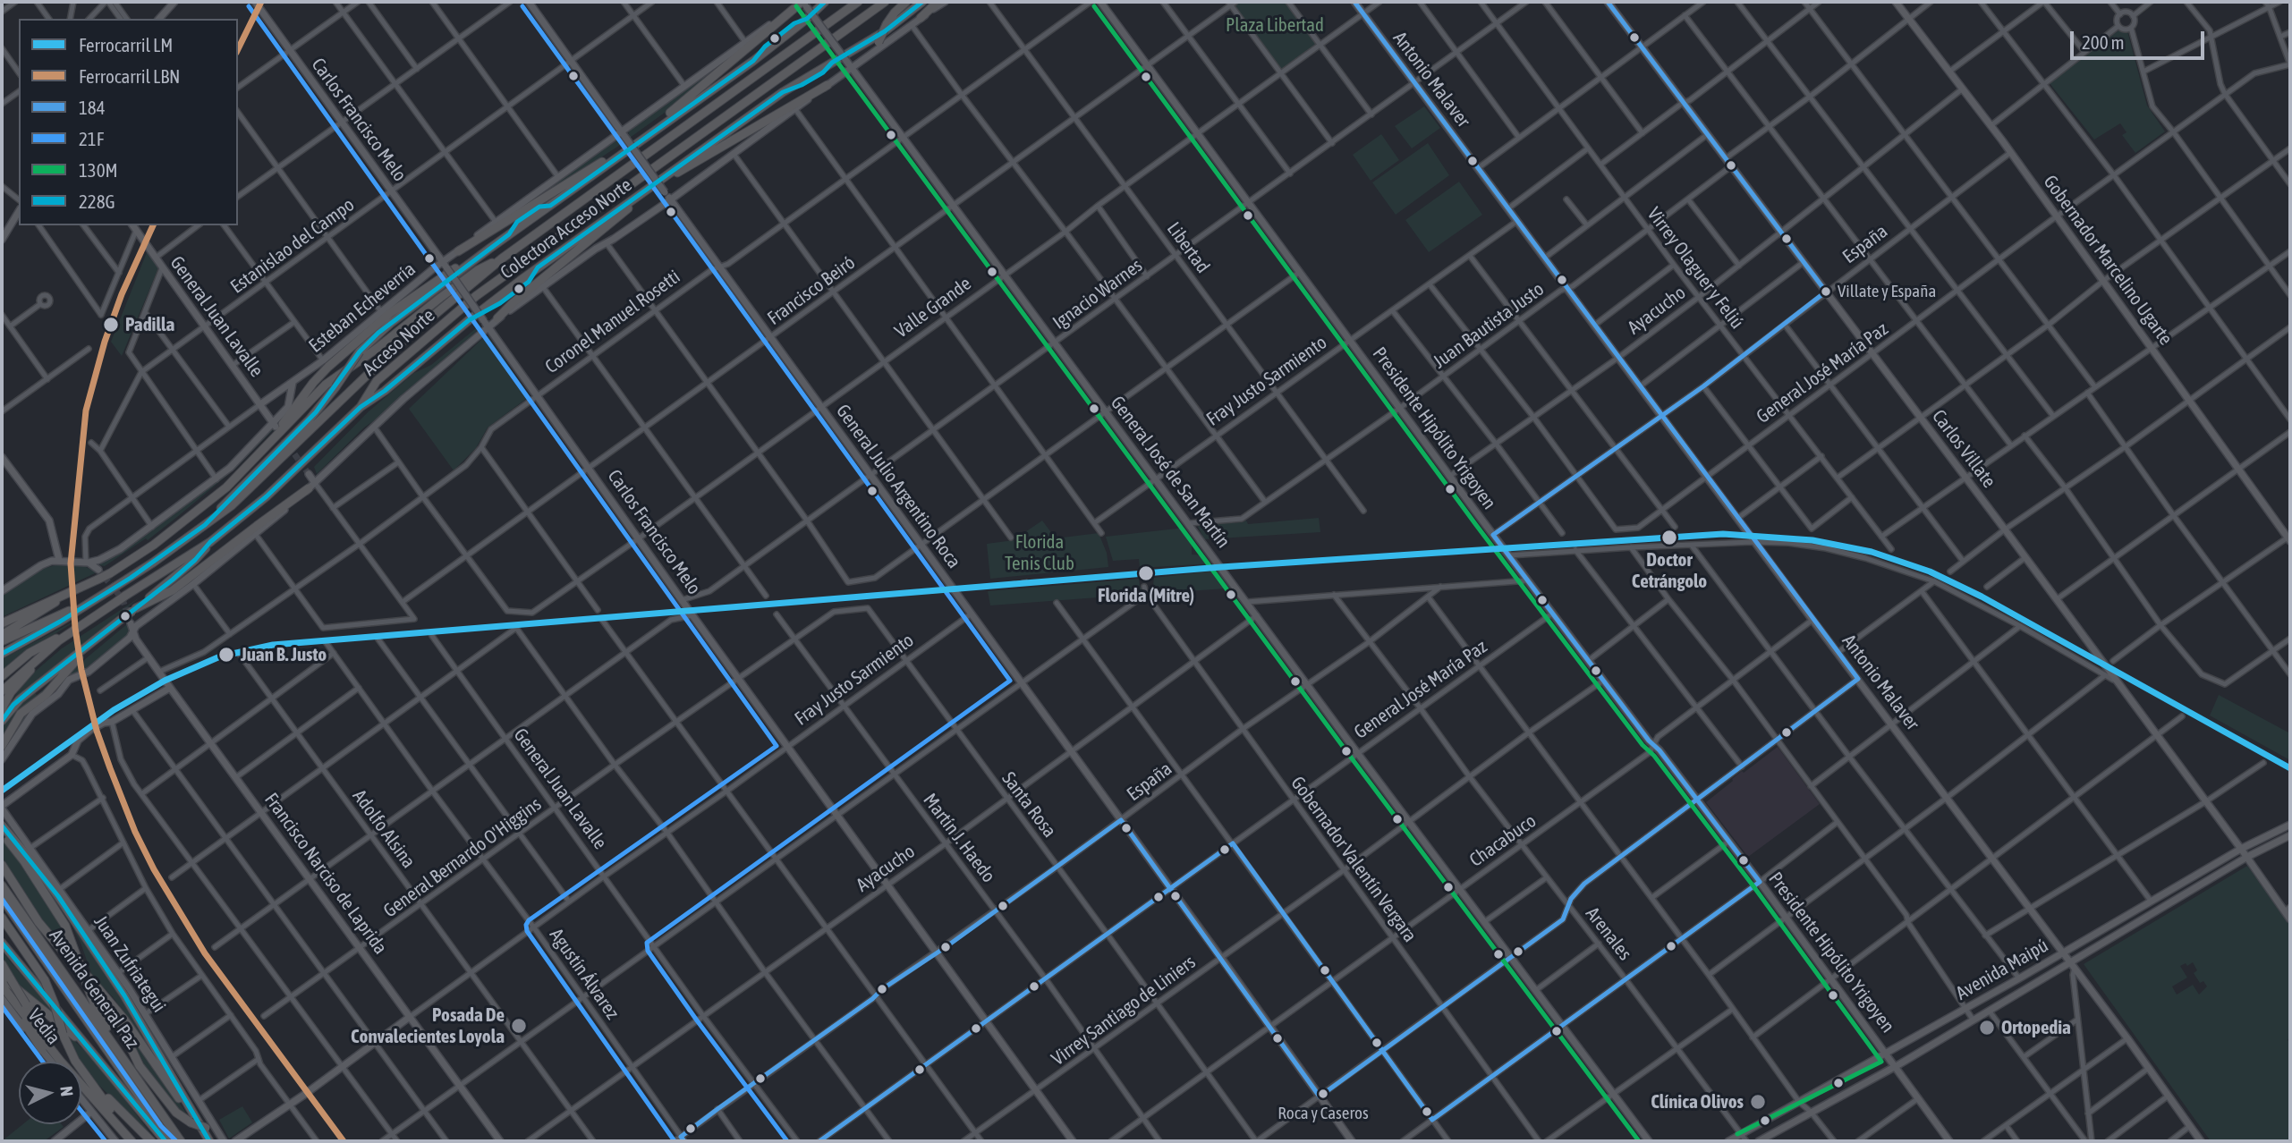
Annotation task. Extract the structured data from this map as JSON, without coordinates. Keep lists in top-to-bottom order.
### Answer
{
  "streets": {
    "highway": ["Colectora Acceso Norte", "Acceso Norte", "Avenida General Paz"],
    "street": [
      "Antonio Malaver",
      "Carlos Francisco Melo",
      "España",
      "Estanislao del Campo",
      "Libertad",
      "Gobernador Marcelino Ugarte",
      "Virrey Olaguer y Feliú",
      "Francisco Beiró",
      "Ignacio Warnes",
      "Esteban Echeverría",
      "Valle Grande",
      "Ayacucho",
      "General Juan Lavalle",
      "Coronel Manuel Rosetti",
      "Juan Bautista Justo",
      "General José María Paz",
      "Fray Justo Sarmiento",
      "Presidente Hipólito Yrigoyen",
      "Carlos Villate",
      "General José de San Martín",
      "General Julio Argentino Roca",
      "Santa Rosa",
      "Adolfo Alsina",
      "Martín J. Haedo",
      "Chacabuco",
      "General Bernardo O'Higgins",
      "Gobernador Valentín Vergara",
      "Francisco Narciso de Laprida",
      "Arenales",
      "Juan Zufriategui",
      "Avenida Maipú",
      "Agustín Álvarez",
      "Virrey Santiago de Liniers",
      "Vedia"
    ]
  },
  "crossings": [
    ["Antonio Malaver", "España"],
    ["Antonio Malaver", "Ignacio Warnes"],
    ["Antonio Malaver", "Valle Grande"],
    ["Antonio Malaver", "Ayacucho"],
    ["Antonio Malaver", "Juan Bautista Justo"],
    ["Antonio Malaver", "General José María Paz"],
    ["Antonio Malaver", "Fray Justo Sarmiento"],
    ["Antonio Malaver", "Chacabuco"],
    ["Antonio Malaver", "Avenida Maipú"],
    ["Carlos Francisco Melo", "España"],
    ["Carlos Francisco Melo", "Estanislao del Campo"],
    ["Carlos Francisco Melo", "Francisco Beiró"],
    ["Carlos Francisco Melo", "Ignacio Warnes"],
    ["Carlos Francisco Melo", "Esteban Echeverría"],
    ["Carlos Francisco Melo", "Valle Grande"],
    ["Carlos Francisco Melo", "Ayacucho"],
    ["Carlos Francisco Melo", "Coronel Manuel Rosetti"],
    ["Carlos Francisco Melo", "General José María Paz"],
    ["Carlos Francisco Melo", "Fray Justo Sarmiento"],
    ["Carlos Francisco Melo", "General Bernardo O'Higgins"],
    ["Carlos Francisco Melo", "Virrey Santiago de Liniers"],
    ["Colectora Acceso Norte", "Acceso Norte"],
    ["Colectora Acceso Norte", "General Julio Argentino Roca"],
    ["España", "Gobernador Marcelino Ugarte"],
    ["España", "Virrey Olaguer y Feliú"],
    ["España", "General Juan Lavalle"],
    ["España", "General José María Paz"],
    ["España", "Presidente Hipólito Yrigoyen"],
    ["España", "Carlos Villate"],
    ["España", "General José de San Martín"],
    ["España", "General Julio Argentino Roca"],
    ["España", "Santa Rosa"],
    ["España", "Martín J. Haedo"],
    ["España", "Gobernador Valentín Vergara"],
    ["España", "Arenales"],
    ["España", "Agustín Álvarez"],
    ["Estanislao del Campo", "General Juan Lavalle"],
    ["Estanislao del Campo", "General Julio Argentino Roca"],
    ["Libertad", "Francisco Beiró"],
    ["Libertad", "Ignacio Warnes"],
    ["Libertad", "Valle Grande"],
    ["Libertad", "Coronel Manuel Rosetti"],
    ["Libertad", "Juan Bautista Justo"],
    ["Libertad", "Fray Justo Sarmiento"],
    ["Gobernador Marcelino Ugarte", "Ayacucho"],
    ["Gobernador Marcelino Ugarte", "General José María Paz"],
    ["Virrey Olaguer y Feliú", "Ignacio Warnes"],
    ["Virrey Olaguer y Feliú", "Ayacucho"],
    ["Virrey Olaguer y Feliú", "Juan Bautista Justo"],
    ["Virrey Olaguer y Feliú", "General José María Paz"],
    ["Francisco Beiró", "Valle Grande"],
    ["Francisco Beiró", "Presidente Hipólito Yrigoyen"],
    ["Francisco Beiró", "General José de San Martín"],
    ["Francisco Beiró", "General Julio Argentino Roca"],
    ["Ignacio Warnes", "Presidente Hipólito Yrigoyen"],
    ["Ignacio Warnes", "General José de San Martín"],
    ["Ignacio Warnes", "General Julio Argentino Roca"],
    ["Esteban Echeverría", "General Juan Lavalle"],
    ["Esteban Echeverría", "General José de San Martín"],
    ["Esteban Echeverría", "General Julio Argentino Roca"],
    ["Valle Grande", "Presidente Hipólito Yrigoyen"],
    ["Valle Grande", "General José de San Martín"],
    ["Valle Grande", "General Julio Argentino Roca"],
    ["Ayacucho", "General Juan Lavalle"],
    ["Ayacucho", "Presidente Hipólito Yrigoyen"],
    ["Ayacucho", "Carlos Villate"],
    ["Ayacucho", "General José de San Martín"],
    ["Ayacucho", "General Julio Argentino Roca"],
    ["Ayacucho", "Santa Rosa"],
    ["Ayacucho", "Adolfo Alsina"],
    ["Ayacucho", "Martín J. Haedo"],
    ["Ayacucho", "Gobernador Valentín Vergara"],
    ["Ayacucho", "Agustín Álvarez"],
    ["General Juan Lavalle", "Fray Justo Sarmiento"],
    ["General Juan Lavalle", "General Bernardo O'Higgins"],
    ["Coronel Manuel Rosetti", "General José de San Martín"],
    ["Coronel Manuel Rosetti", "General Julio Argentino Roca"],
    ["Coronel Manuel Rosetti", "Francisco Narciso de Laprida"],
    ["Juan Bautista Justo", "Presidente Hipólito Yrigoyen"],
    ["Juan Bautista Justo", "Carlos Villate"],
    ["Juan Bautista Justo", "General José de San Martín"],
    ["General José María Paz", "Presidente Hipólito Yrigoyen"],
    ["General José María Paz", "Carlos Villate"],
    ["General José María Paz", "General José de San Martín"],
    ["General José María Paz", "General Julio Argentino Roca"],
    ["General José María Paz", "Santa Rosa"],
    ["General José María Paz", "Martín J. Haedo"],
    ["General José María Paz", "Gobernador Valentín Vergara"],
    ["General José María Paz", "Arenales"],
    ["Fray Justo Sarmiento", "Presidente Hipólito Yrigoyen"],
    ["Fray Justo Sarmiento", "General José de San Martín"],
    ["Fray Justo Sarmiento", "General Julio Argentino Roca"],
    ["Fray Justo Sarmiento", "Santa Rosa"],
    ["Fray Justo Sarmiento", "Adolfo Alsina"],
    ["Fray Justo Sarmiento", "Martín J. Haedo"],
    ["Fray Justo Sarmiento", "Francisco Narciso de Laprida"],
    ["Fray Justo Sarmiento", "Agustín Álvarez"],
    ["Presidente Hipólito Yrigoyen", "Chacabuco"],
    ["Presidente Hipólito Yrigoyen", "Avenida Maipú"],
    ["Presidente Hipólito Yrigoyen", "Virrey Santiago de Liniers"],
    ["Carlos Villate", "Avenida Maipú"],
    ["General José de San Martín", "Chacabuco"],
    ["General José de San Martín", "Virrey Santiago de Liniers"],
    ["General Julio Argentino Roca", "Chacabuco"],
    ["General Julio Argentino Roca", "Virrey Santiago de Liniers"],
    ["Santa Rosa", "Chacabuco"],
    ["Santa Rosa", "General Bernardo O'Higgins"],
    ["Santa Rosa", "Virrey Santiago de Liniers"],
    ["Adolfo Alsina", "General Bernardo O'Higgins"],
    ["Martín J. Haedo", "Chacabuco"],
    ["Martín J. Haedo", "General Bernardo O'Higgins"],
    ["Martín J. Haedo", "Virrey Santiago de Liniers"],
    ["Chacabuco", "Gobernador Valentín Vergara"],
    ["Chacabuco", "Arenales"],
    ["General Bernardo O'Higgins", "Francisco Narciso de Laprida"],
    ["General Bernardo O'Higgins", "Agustín Álvarez"],
    ["Gobernador Valentín Vergara", "Virrey Santiago de Liniers"],
    ["Arenales", "Avenida Maipú"],
    ["Arenales", "Virrey Santiago de Liniers"]
  ],
  "parks": ["Plaza Libertad", "Florida Tenis Club"],
  "places": [
    "Villate y España",
    "Padilla",
    "Doctor Cetrángolo",
    "Florida (Mitre)",
    "Juan B. Justo",
    "Posada De Convalecientes Loyola",
    "Ortopedia",
    "Roca y Caseros",
    "Clínica Olivos"
  ],
  "lines": [
    "rail line LBN",
    "transit line 184",
    "transit line 228G",
    "transit line 21F",
    "transit line 130M",
    "rail line LM"
  ],
  "legend": [
    "Ferrocarril LM",
    "Ferrocarril LBN",
    "184",
    "21F",
    "130M",
    "228G"
  ],
  "scale_bar": "200 m",
  "north": "right"
}
